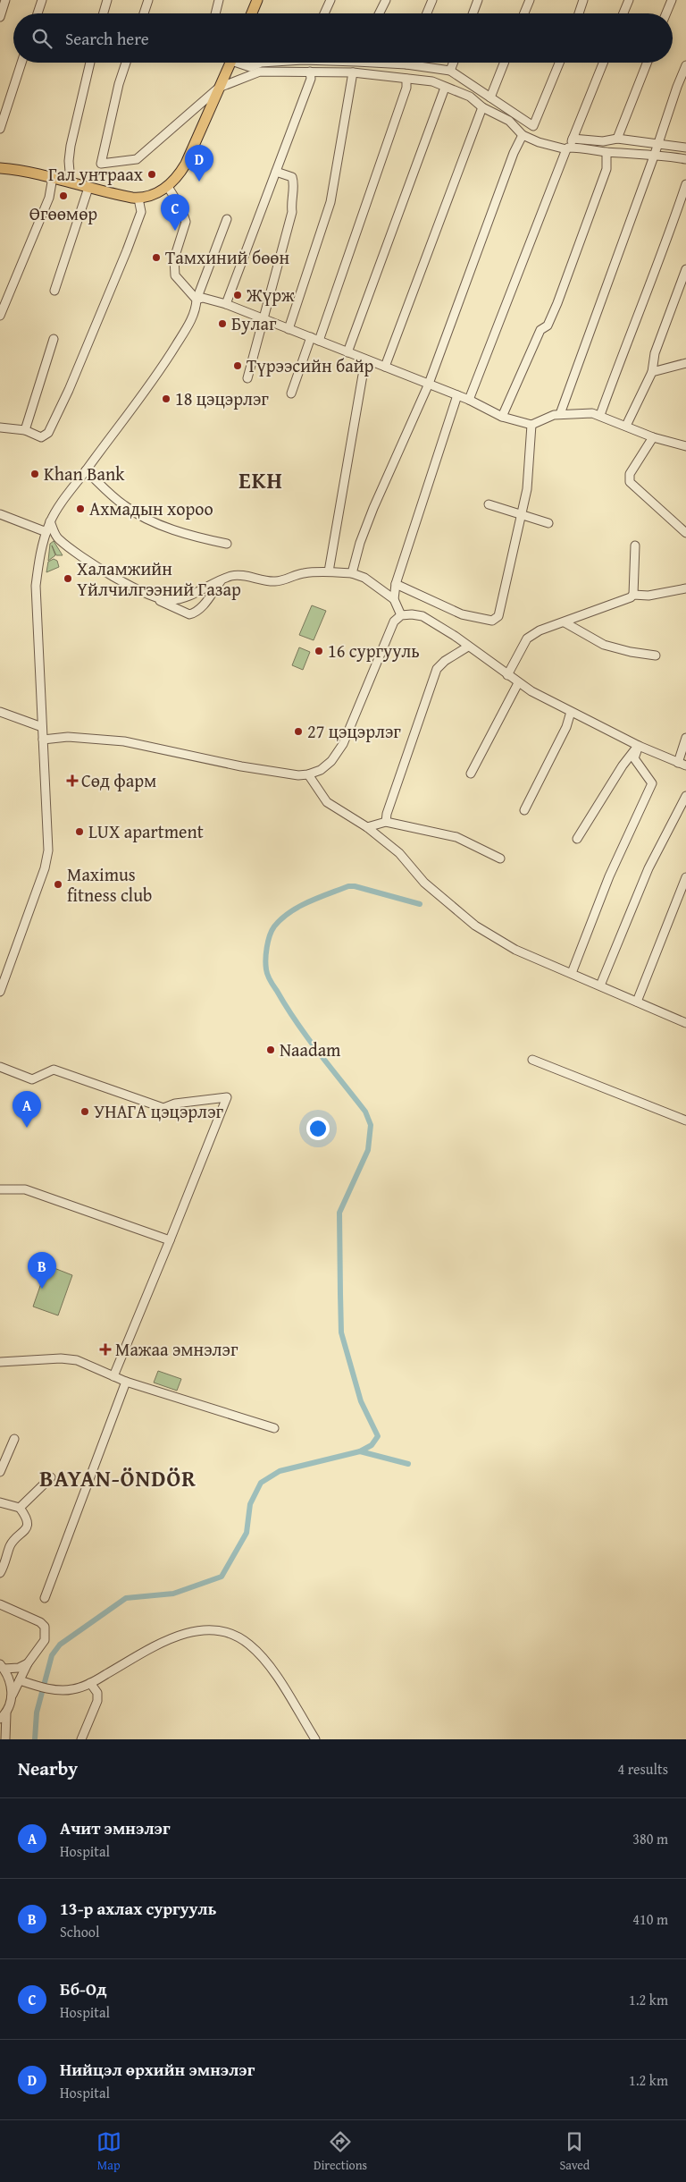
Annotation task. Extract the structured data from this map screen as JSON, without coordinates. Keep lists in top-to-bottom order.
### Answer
{
  "districts": ["EKH", "BAYAN-ÖNDÖR"],
  "places": {
    "other": [
      "Гал унтраах",
      "Өгөөмөр",
      "Тамхиний бөөн",
      "Жүрж",
      "Булаг",
      "Түрээсийн байр",
      "18 цэцэрлэг",
      "Khan Bank",
      "Ахмадын хороо",
      "Халамжийн Үйлчилгээний Газар",
      "16 сургууль",
      "27 цэцэрлэг",
      "LUX apartment",
      "Maximus fitness club",
      "Naadam",
      "УНАГА цэцэрлэг"
    ],
    "health": ["Сөд фарм", "Maжаа эмнэлэг"]
  },
  "page": {
    "search": "Search here",
    "pins": [
      "D",
      "C",
      "A",
      "B"
    ],
    "heading": ["Nearby", "4 results"],
    "list": [
      {
        "mark": "A",
        "name": "Ачит эмнэлэг",
        "note": "Hospital",
        "value": "380 m"
      },
      {
        "mark": "B",
        "name": "13-р ахлах сургууль",
        "note": "School",
        "value": "410 m"
      },
      {
        "mark": "C",
        "name": "Бб-Од",
        "note": "Hospital",
        "value": "1.2 km"
      },
      {
        "mark": "D",
        "name": "Нийцэл өрхийн эмнэлэг",
        "note": "Hospital",
        "value": "1.2 km"
      }
    ],
    "nav": ["Map", "Directions", "Saved"]
  }
}
